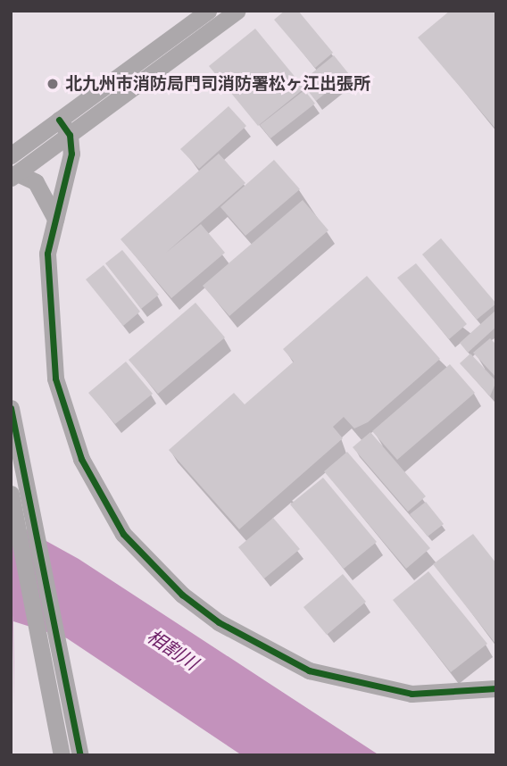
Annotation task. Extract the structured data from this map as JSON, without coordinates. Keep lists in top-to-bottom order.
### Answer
{
  "water": ["相割川"],
  "places": ["北九州市消防局門司消防署松ヶ江出張所"]
}
